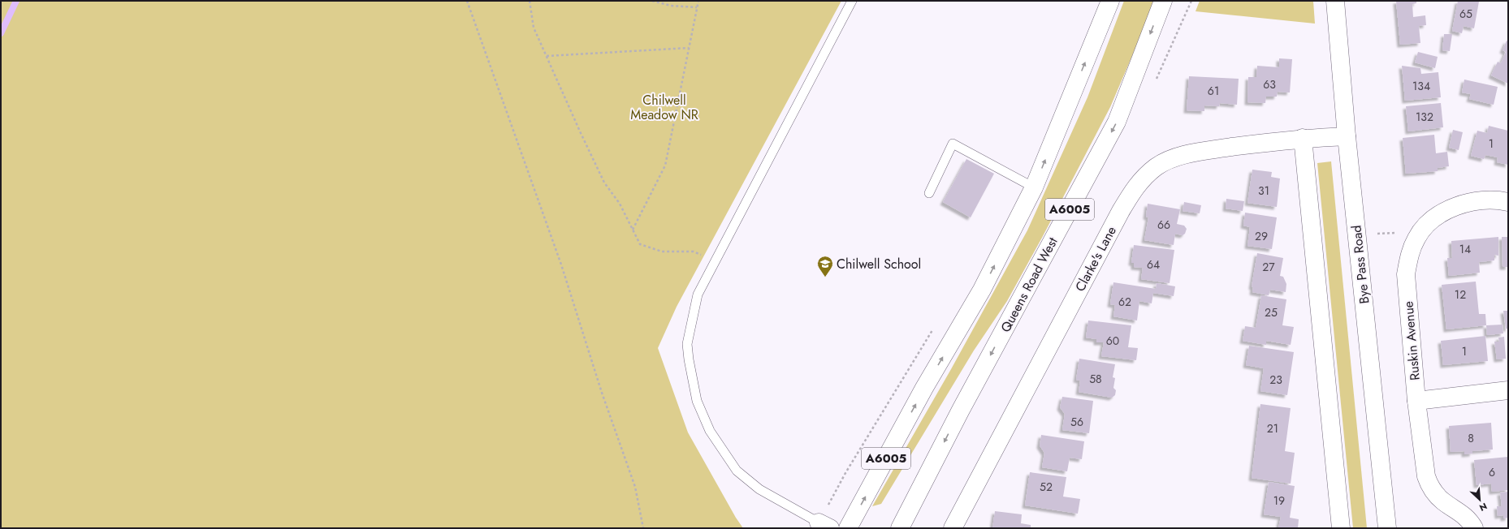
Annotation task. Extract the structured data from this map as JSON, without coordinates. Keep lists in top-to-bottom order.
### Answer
{
  "streets": {
    "main road": [
      "A6005",
      "Clarke's Lane",
      "Bye Pass Road",
      "Queens Road West",
      "Ruskin Avenue"
    ]
  },
  "crossings": [
    ["Clarke's Lane", "Bye Pass Road"]
  ],
  "parks": ["Chilwell Meadow NR"],
  "places": {
    "school or university": ["Chilwell School"]
  },
  "house_numbers": [
    "65",
    "63",
    "134",
    "61",
    "132",
    "1",
    "31",
    "66",
    "29",
    "14",
    "64",
    "27",
    "12",
    "62",
    "25",
    "60",
    "1",
    "58",
    "23",
    "56",
    "21",
    "8",
    "6",
    "52",
    "19"
  ],
  "north": "bottom right"
}
